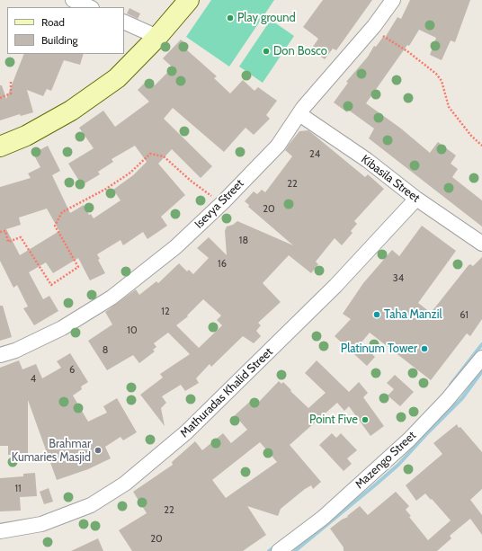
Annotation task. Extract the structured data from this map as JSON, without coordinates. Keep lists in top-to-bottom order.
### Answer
{
  "streets": {
    "street": [
      "Kibasila Street",
      "Isevya Street",
      "Mathuradas Khalid Street",
      "Mazengo Street"
    ]
  },
  "crossings": [
    ["Kibasila Street", "Isevya Street"],
    ["Kibasila Street", "Mathuradas Khalid Street"]
  ],
  "places": [
    "Play ground",
    "Don Bosco",
    "Taha Manzil",
    "Platinum Tower",
    "Point Five",
    "Brahmar Kumaries Masjid"
  ],
  "house_numbers": [
    "24",
    "22",
    "20",
    "18",
    "16",
    "34",
    "12",
    "61",
    "10",
    "8",
    "6",
    "4",
    "11",
    "22",
    "20"
  ],
  "legend": ["Road", "Building"]
}
